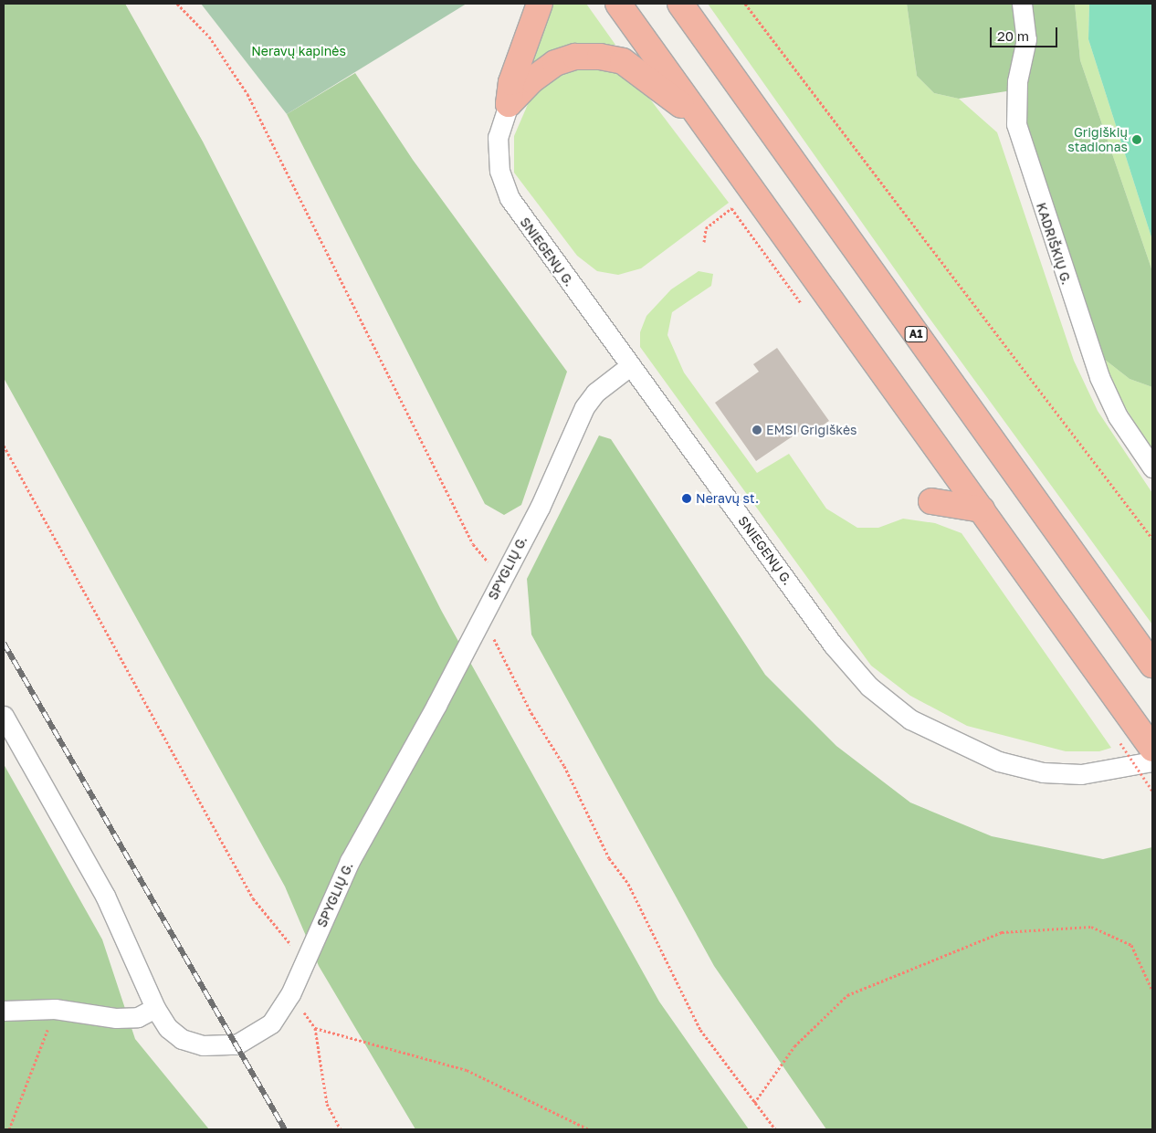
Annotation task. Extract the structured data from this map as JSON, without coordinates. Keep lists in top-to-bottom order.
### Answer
{
  "streets": {
    "highway": ["A1"],
    "street": ["KADRIŠKIŲ G.", "SNIEGENŲ G.", "SPYGLIŲ G."]
  },
  "crossings": [
    ["SNIEGENŲ G.", "SPYGLIŲ G."]
  ],
  "parks": ["Neravų kapinės"],
  "places": ["Grigiškių stadionas", "EMSI Grigiškės", "Neravų st."],
  "scale_bar": "20 m"
}
